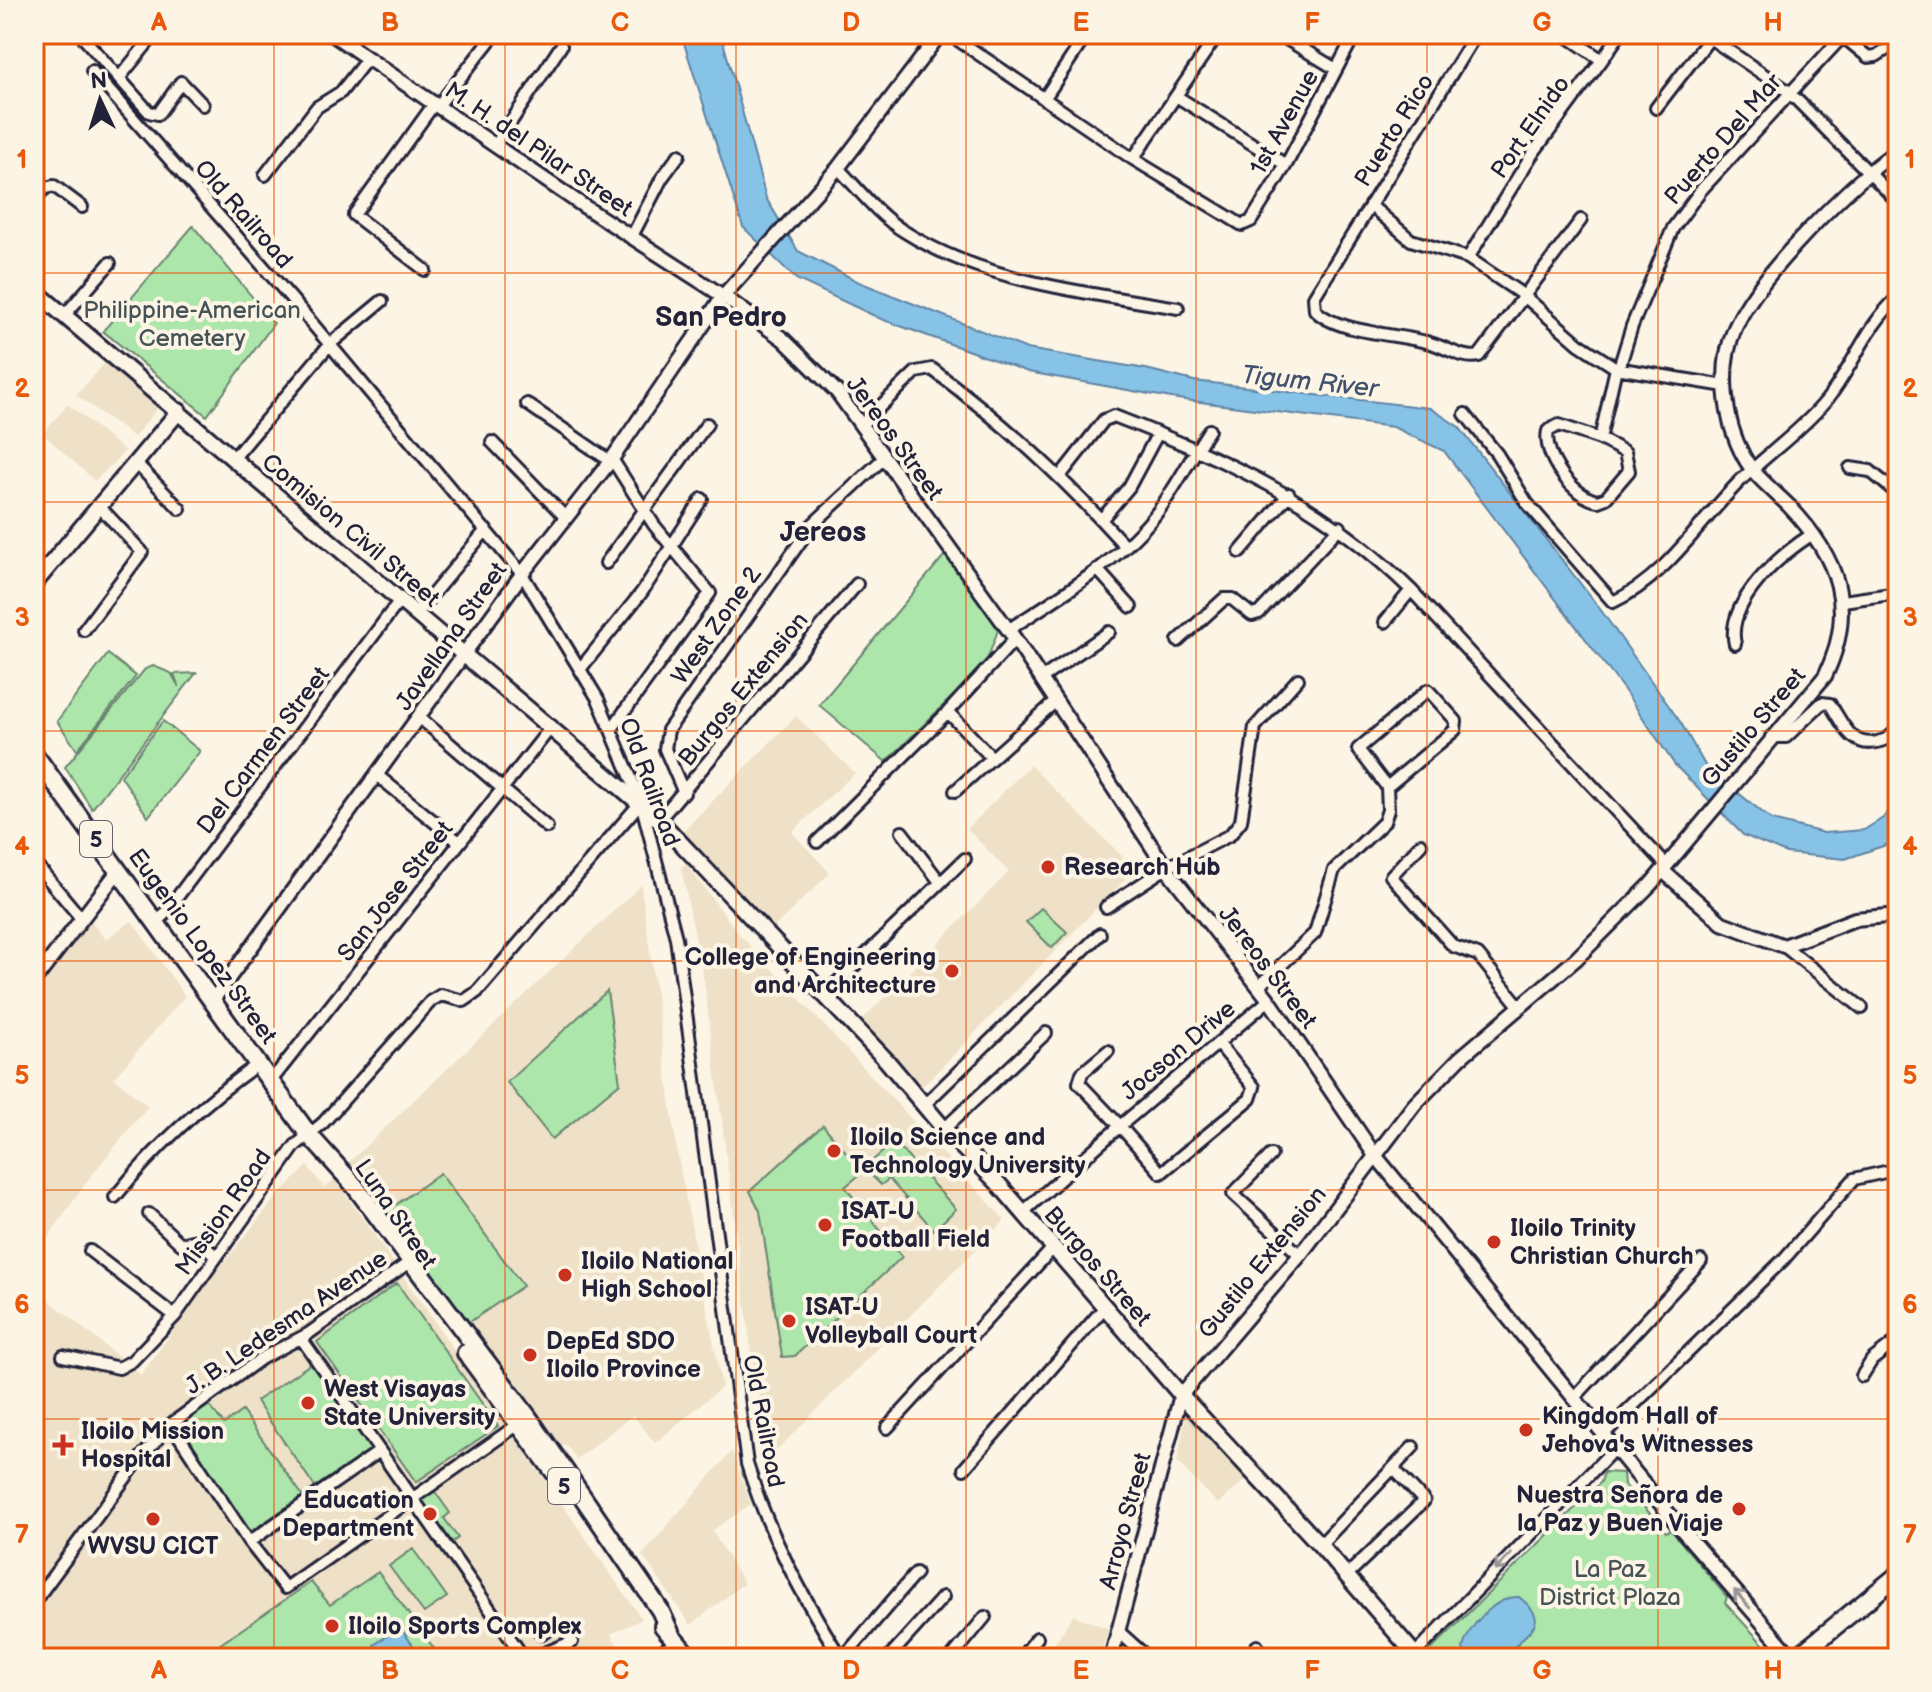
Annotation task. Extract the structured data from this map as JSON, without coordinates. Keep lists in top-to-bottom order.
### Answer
{
  "streets": {
    "main road": [
      "Comision Civil Street",
      "5",
      "Eugenio Lopez Street",
      "Luna Street",
      "Burgos Street"
    ],
    "street": [
      "1st Avenue",
      "Port Elnido",
      "Puerto Rico",
      "Puerto Del Mar",
      "M. H. del Pilar Street",
      "Old Railroad",
      "Jereos Street",
      "West Zone 2",
      "Javellana Street",
      "Burgos Extension",
      "Gustilo Street",
      "Del Carmen Street",
      "San Jose Street",
      "Jocson Drive",
      "Mission Road",
      "Gustilo Extension",
      "J. B. Ledesma Avenue",
      "Arroyo Street"
    ]
  },
  "crossings": [
    ["Port Elnido", "Puerto Rico"],
    ["Puerto Rico", "Puerto Del Mar"],
    ["M. H. del Pilar Street", "Jereos Street"],
    ["M. H. del Pilar Street", "Javellana Street"],
    ["Old Railroad", "Comision Civil Street"],
    ["Old Railroad", "Javellana Street"],
    ["Old Railroad", "Mission Road"],
    ["Old Railroad", "Burgos Street"],
    ["Jereos Street", "West Zone 2"],
    ["Jereos Street", "Javellana Street"],
    ["Jereos Street", "Gustilo Street"],
    ["Jereos Street", "Jocson Drive"],
    ["Jereos Street", "Gustilo Extension"],
    ["Comision Civil Street", "Javellana Street"],
    ["Comision Civil Street", "Del Carmen Street"],
    ["Comision Civil Street", "San Jose Street"],
    ["Comision Civil Street", "Mission Road"],
    ["Comision Civil Street", "Burgos Street"],
    ["West Zone 2", "Burgos Extension"],
    ["Javellana Street", "Eugenio Lopez Street"],
    ["Burgos Extension", "Burgos Street"],
    ["Gustilo Street", "Gustilo Extension"],
    ["Del Carmen Street", "Eugenio Lopez Street"],
    ["San Jose Street", "Eugenio Lopez Street"],
    ["Eugenio Lopez Street", "Mission Road"],
    ["Eugenio Lopez Street", "Luna Street"],
    ["Mission Road", "Burgos Street"],
    ["Luna Street", "J. B. Ledesma Avenue"],
    ["Gustilo Extension", "Burgos Street"],
    ["Gustilo Extension", "Arroyo Street"],
    ["Burgos Street", "Arroyo Street"]
  ],
  "districts": ["San Pedro", "Jereos"],
  "water": ["Tigum River"],
  "parks": ["Philippine-American Cemetery", "La Paz District Plaza"],
  "places": {
    "other": [
      "Research Hub",
      "College of Engineering and Architecture",
      "Iloilo Science and Technology University",
      "ISAT-U Football Field",
      "Iloilo Trinity Christian Church",
      "Iloilo National High School",
      "ISAT-U Volleyball Court",
      "DepEd SDO Iloilo Province",
      "West Visayas State University",
      "Kingdom Hall of Jehova's Witnesses",
      "Nuestra Señora de la Paz y Buen Viaje",
      "Education Department",
      "WVSU CICT",
      "Iloilo Sports Complex"
    ],
    "health": ["Iloilo Mission Hospital"]
  },
  "north": "top",
  "grid": {
    "columns": [
      "A",
      "B",
      "C",
      "D",
      "E",
      "F",
      "G",
      "H"
    ],
    "rows": [
      "1",
      "2",
      "3",
      "4",
      "5",
      "6",
      "7"
    ]
  }
}
